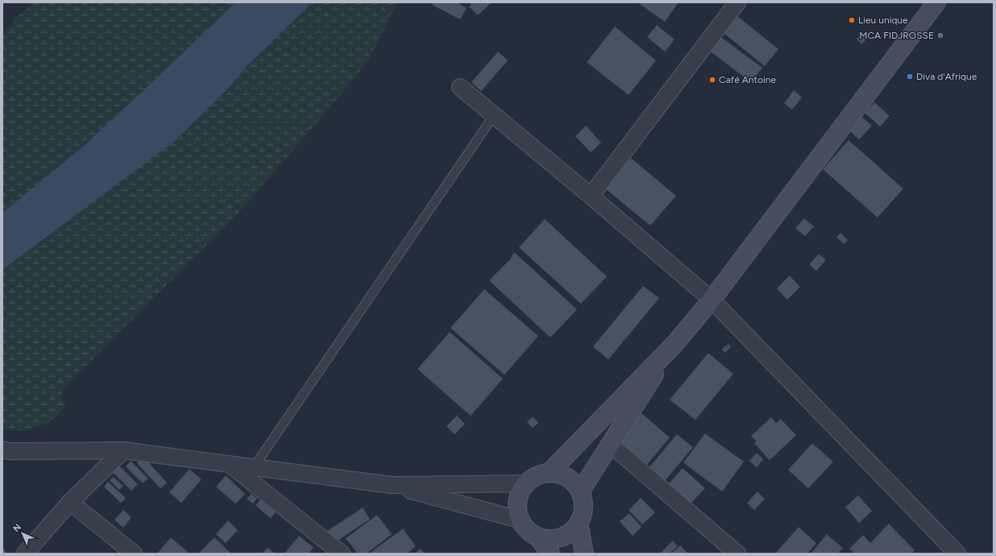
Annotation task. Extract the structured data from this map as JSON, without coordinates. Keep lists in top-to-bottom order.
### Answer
{
  "places": [
    "Lieu unique",
    "MCA FIDJROSSE",
    "Diva d'Afrique",
    "Café Antoine"
  ],
  "north": "top left"
}
